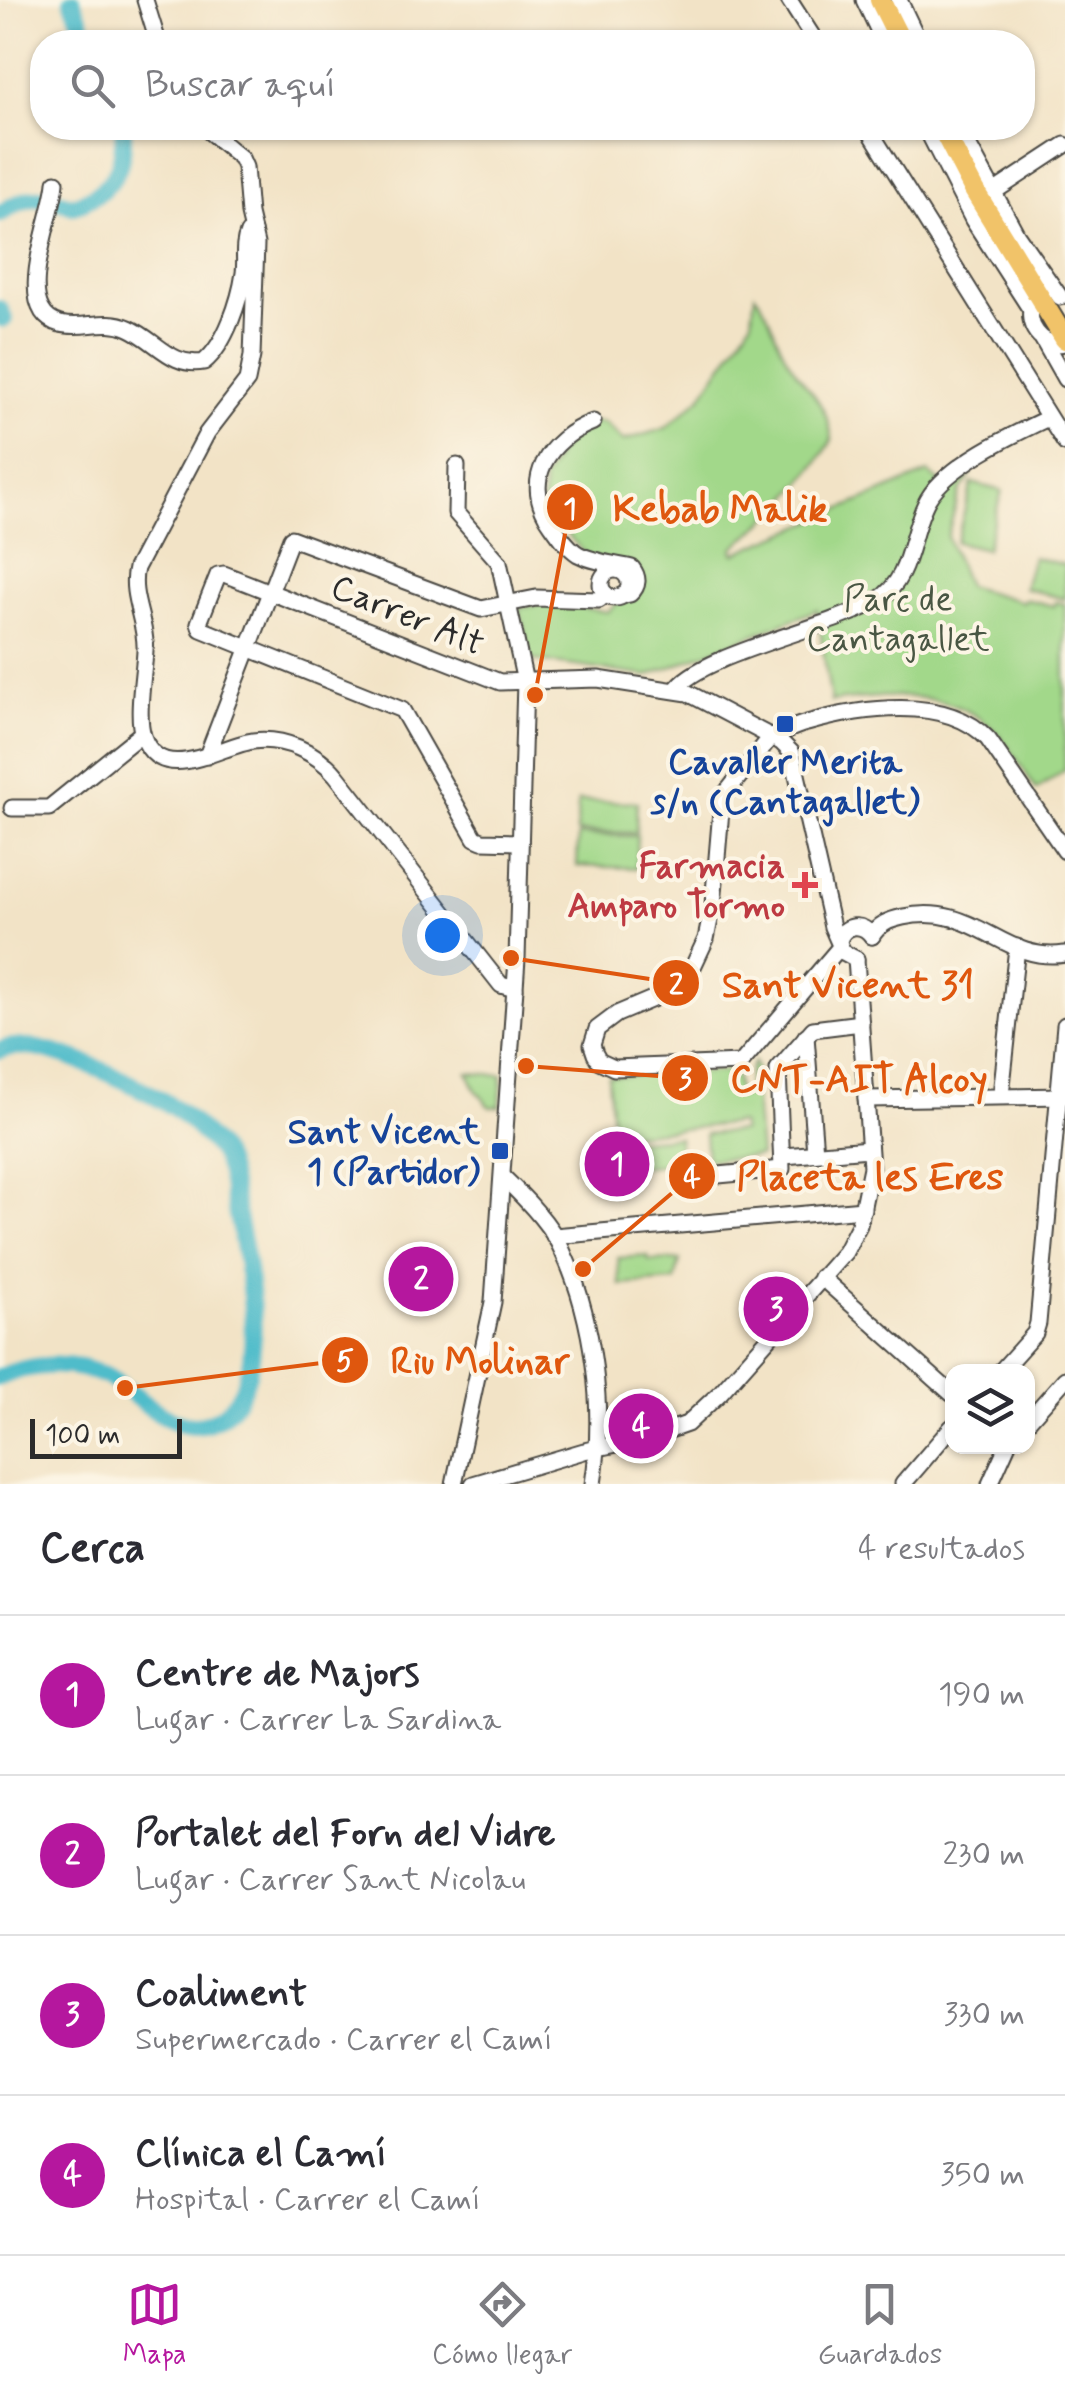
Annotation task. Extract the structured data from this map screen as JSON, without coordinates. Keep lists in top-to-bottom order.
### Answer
{
  "streets": {
    "street": ["Carrer Alt"]
  },
  "parks": ["Parc de Cantagallet"],
  "places": {
    "other": [
      "Kebab Malik",
      "Sant Vicent 31",
      "CNT-AIT Alcoy",
      "Placeta les Eres",
      "Riu Molinar"
    ],
    "transit": ["Cavaller Merita s/n (Cantagallet)", "Sant Vicent 1 (Partidor)"],
    "health": ["Farmacia Amparo Tormo"]
  },
  "scale_bar": "100 m",
  "page": {
    "search": "Buscar aquí",
    "pins": [
      "1",
      "2",
      "3",
      "4"
    ],
    "scale": "100 m",
    "heading": ["Cerca", "4 resultados"],
    "list": [
      {
        "mark": "1",
        "name": "Centre de Majors",
        "note": "Lugar · Carrer La Sardina",
        "value": "190 m"
      },
      {
        "mark": "2",
        "name": "Portalet del Forn del Vidre",
        "note": "Lugar · Carrer Sant Nicolau",
        "value": "230 m"
      },
      {
        "mark": "3",
        "name": "Coaliment",
        "note": "Supermercado · Carrer el Camí",
        "value": "330 m"
      },
      {
        "mark": "4",
        "name": "Clínica el Camí",
        "note": "Hospital · Carrer el Camí",
        "value": "350 m"
      }
    ],
    "nav": ["Mapa", "Cómo llegar", "Guardados"]
  }
}
